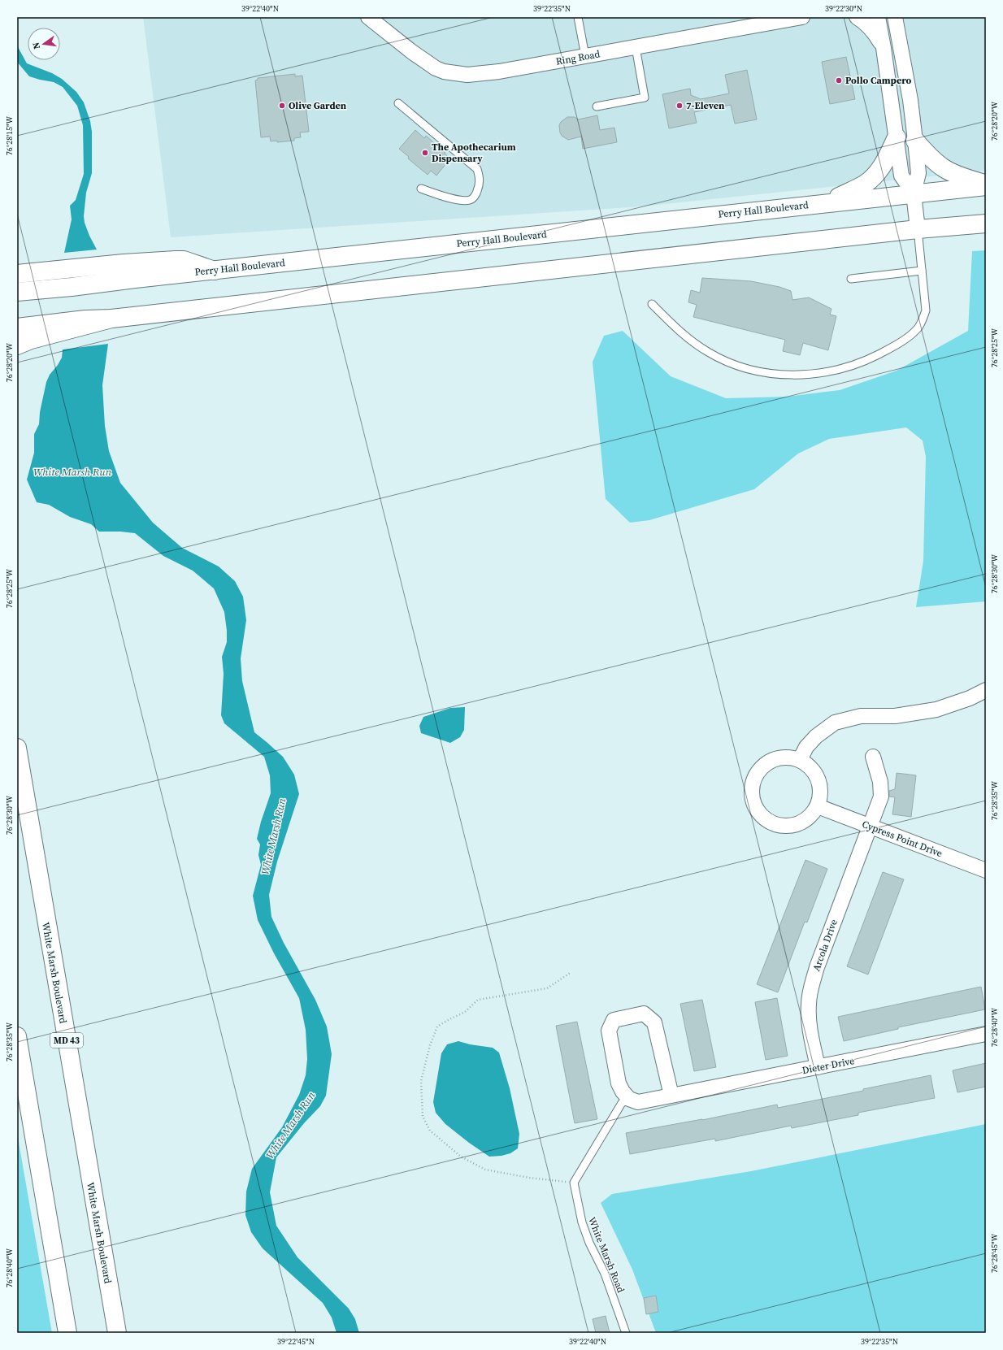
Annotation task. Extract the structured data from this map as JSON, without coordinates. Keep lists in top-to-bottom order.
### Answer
{
  "streets": {
    "main road": ["Perry Hall Boulevard", "White Marsh Boulevard", "MD 43"],
    "street": [
      "Ring Road",
      "Cypress Point Drive",
      "Arcola Drive",
      "Dieter Drive"
    ],
    "lane": ["White Marsh Road"]
  },
  "crossings": [
    ["Cypress Point Drive", "Arcola Drive"],
    ["Arcola Drive", "Dieter Drive"]
  ],
  "water": ["White Marsh Run"],
  "places": [
    "Pollo Campero",
    "Olive Garden",
    "7-Eleven",
    "The Apothecarium Dispensary"
  ],
  "north": "left",
  "coordinates": [
    "39°22'40\"N",
    "39°22'35\"N",
    "39°22'30\"N",
    "76°28'20\"W",
    "76°28'15\"W",
    "76°28'25\"W",
    "76°28'30\"W",
    "76°28'35\"W",
    "76°28'40\"W",
    "76°28'45\"W",
    "39°22'45\"N"
  ]
}
